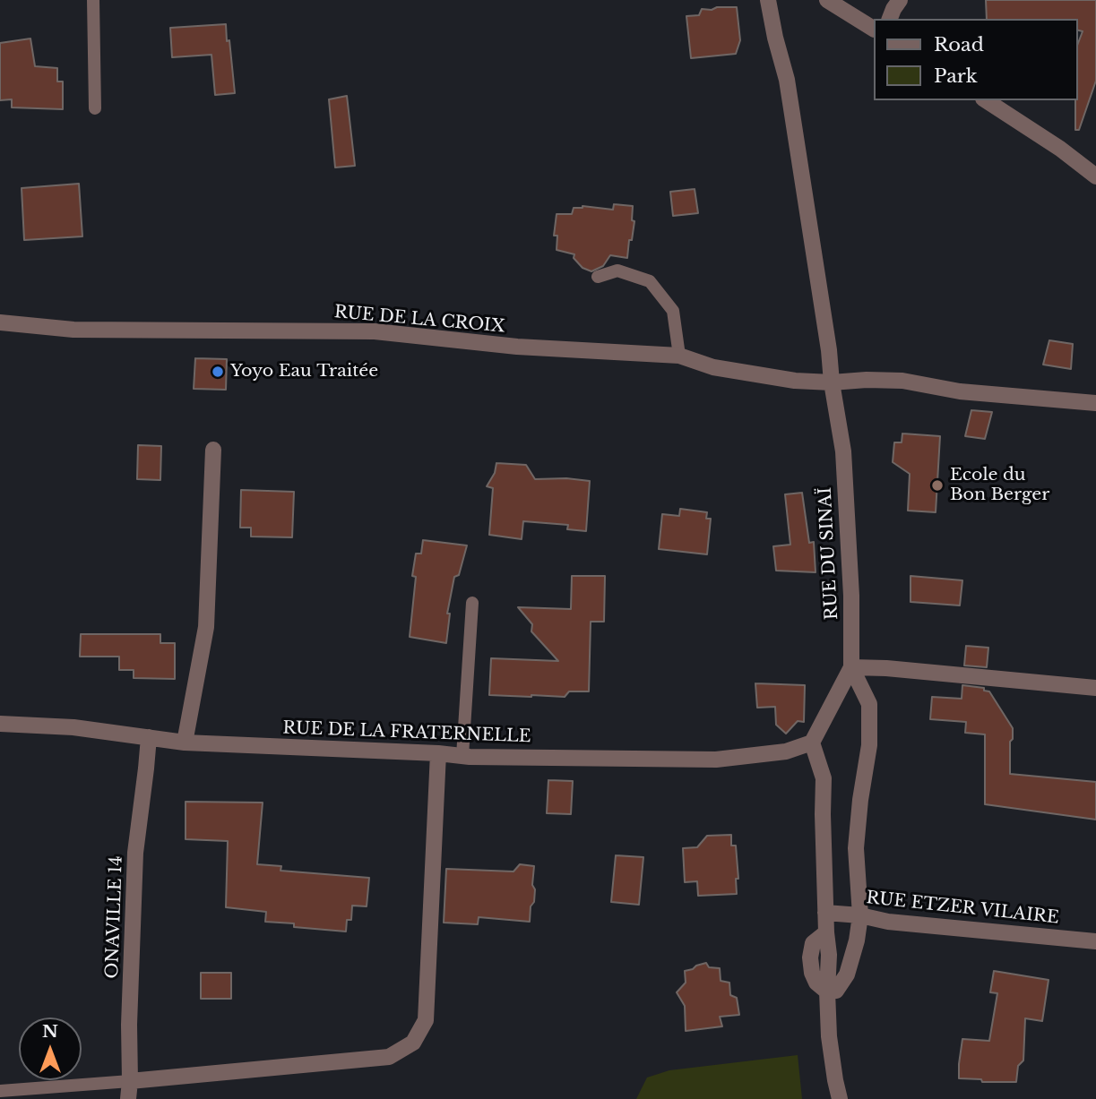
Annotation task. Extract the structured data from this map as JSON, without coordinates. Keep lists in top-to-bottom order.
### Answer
{
  "streets": {
    "street": [
      "RUE DE LA CROIX",
      "RUE DU SINAÏ",
      "RUE DE LA FRATERNELLE",
      "RUE ETZER VILAIRE",
      "ONAVILLE 14"
    ]
  },
  "crossings": [
    ["RUE DE LA CROIX", "RUE DU SINAÏ"],
    ["RUE DU SINAÏ", "RUE DE LA FRATERNELLE"],
    ["RUE DE LA FRATERNELLE", "ONAVILLE 14"]
  ],
  "places": ["Yoyo Eau Traitée", "Ecole du Bon Berger"],
  "legend": ["Road", "Park"],
  "north": "top"
}
